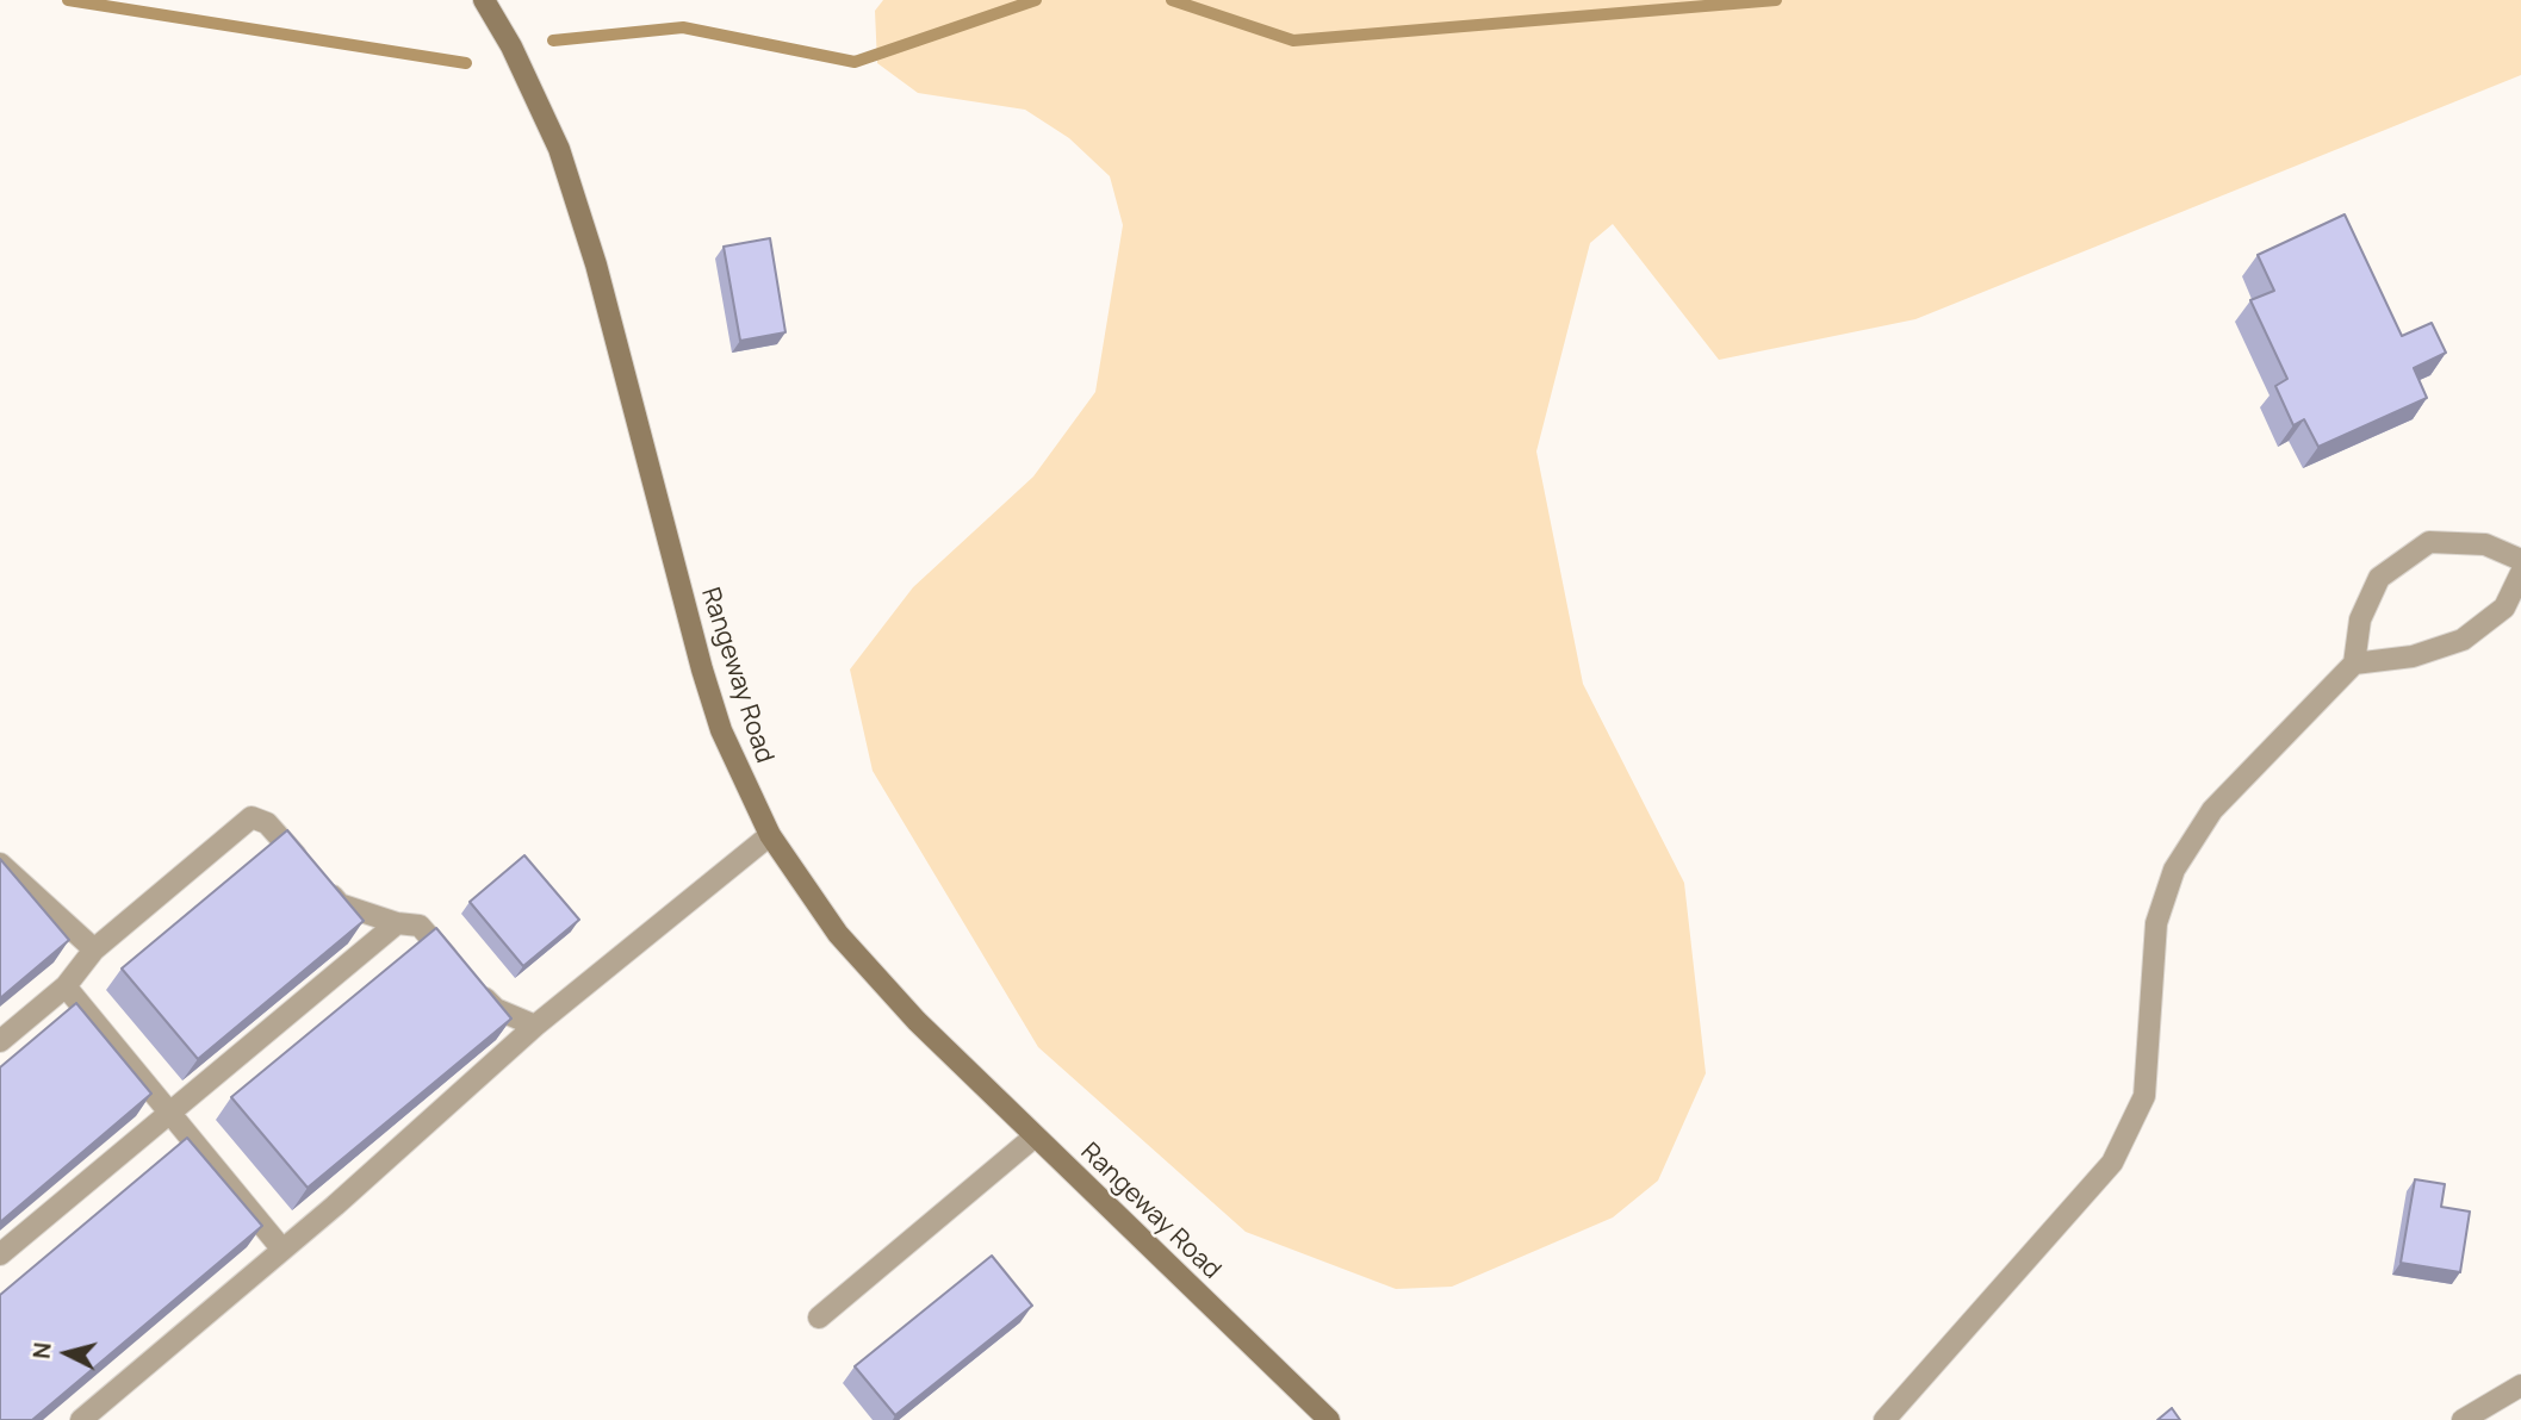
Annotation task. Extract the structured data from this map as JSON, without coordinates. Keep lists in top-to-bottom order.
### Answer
{
  "streets": {
    "street": ["Rangeway Road"]
  },
  "north": "left"
}
